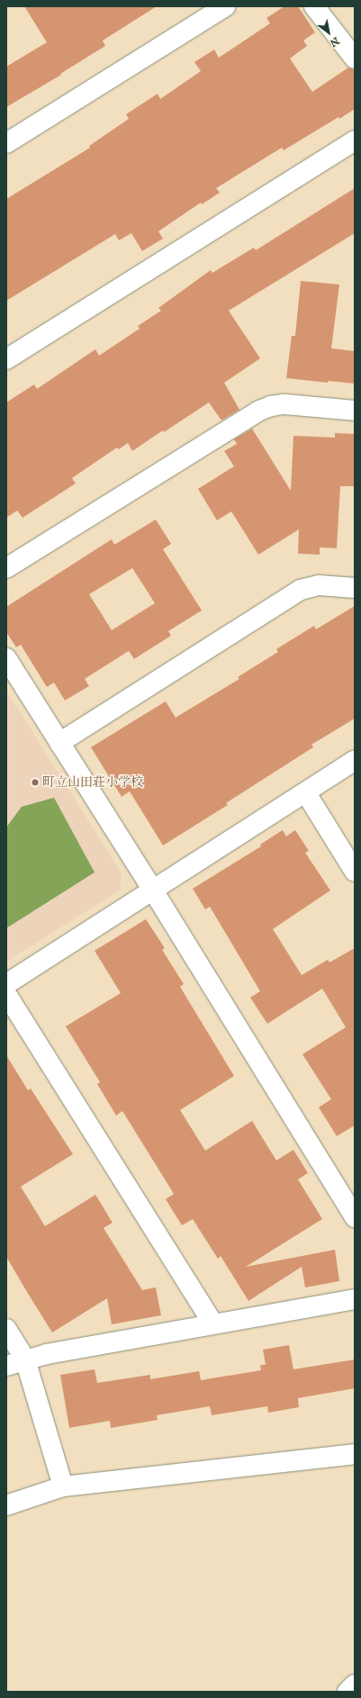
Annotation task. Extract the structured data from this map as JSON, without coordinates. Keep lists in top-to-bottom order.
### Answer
{
  "places": ["町立山田荘小学校"],
  "north": "bottom right"
}
